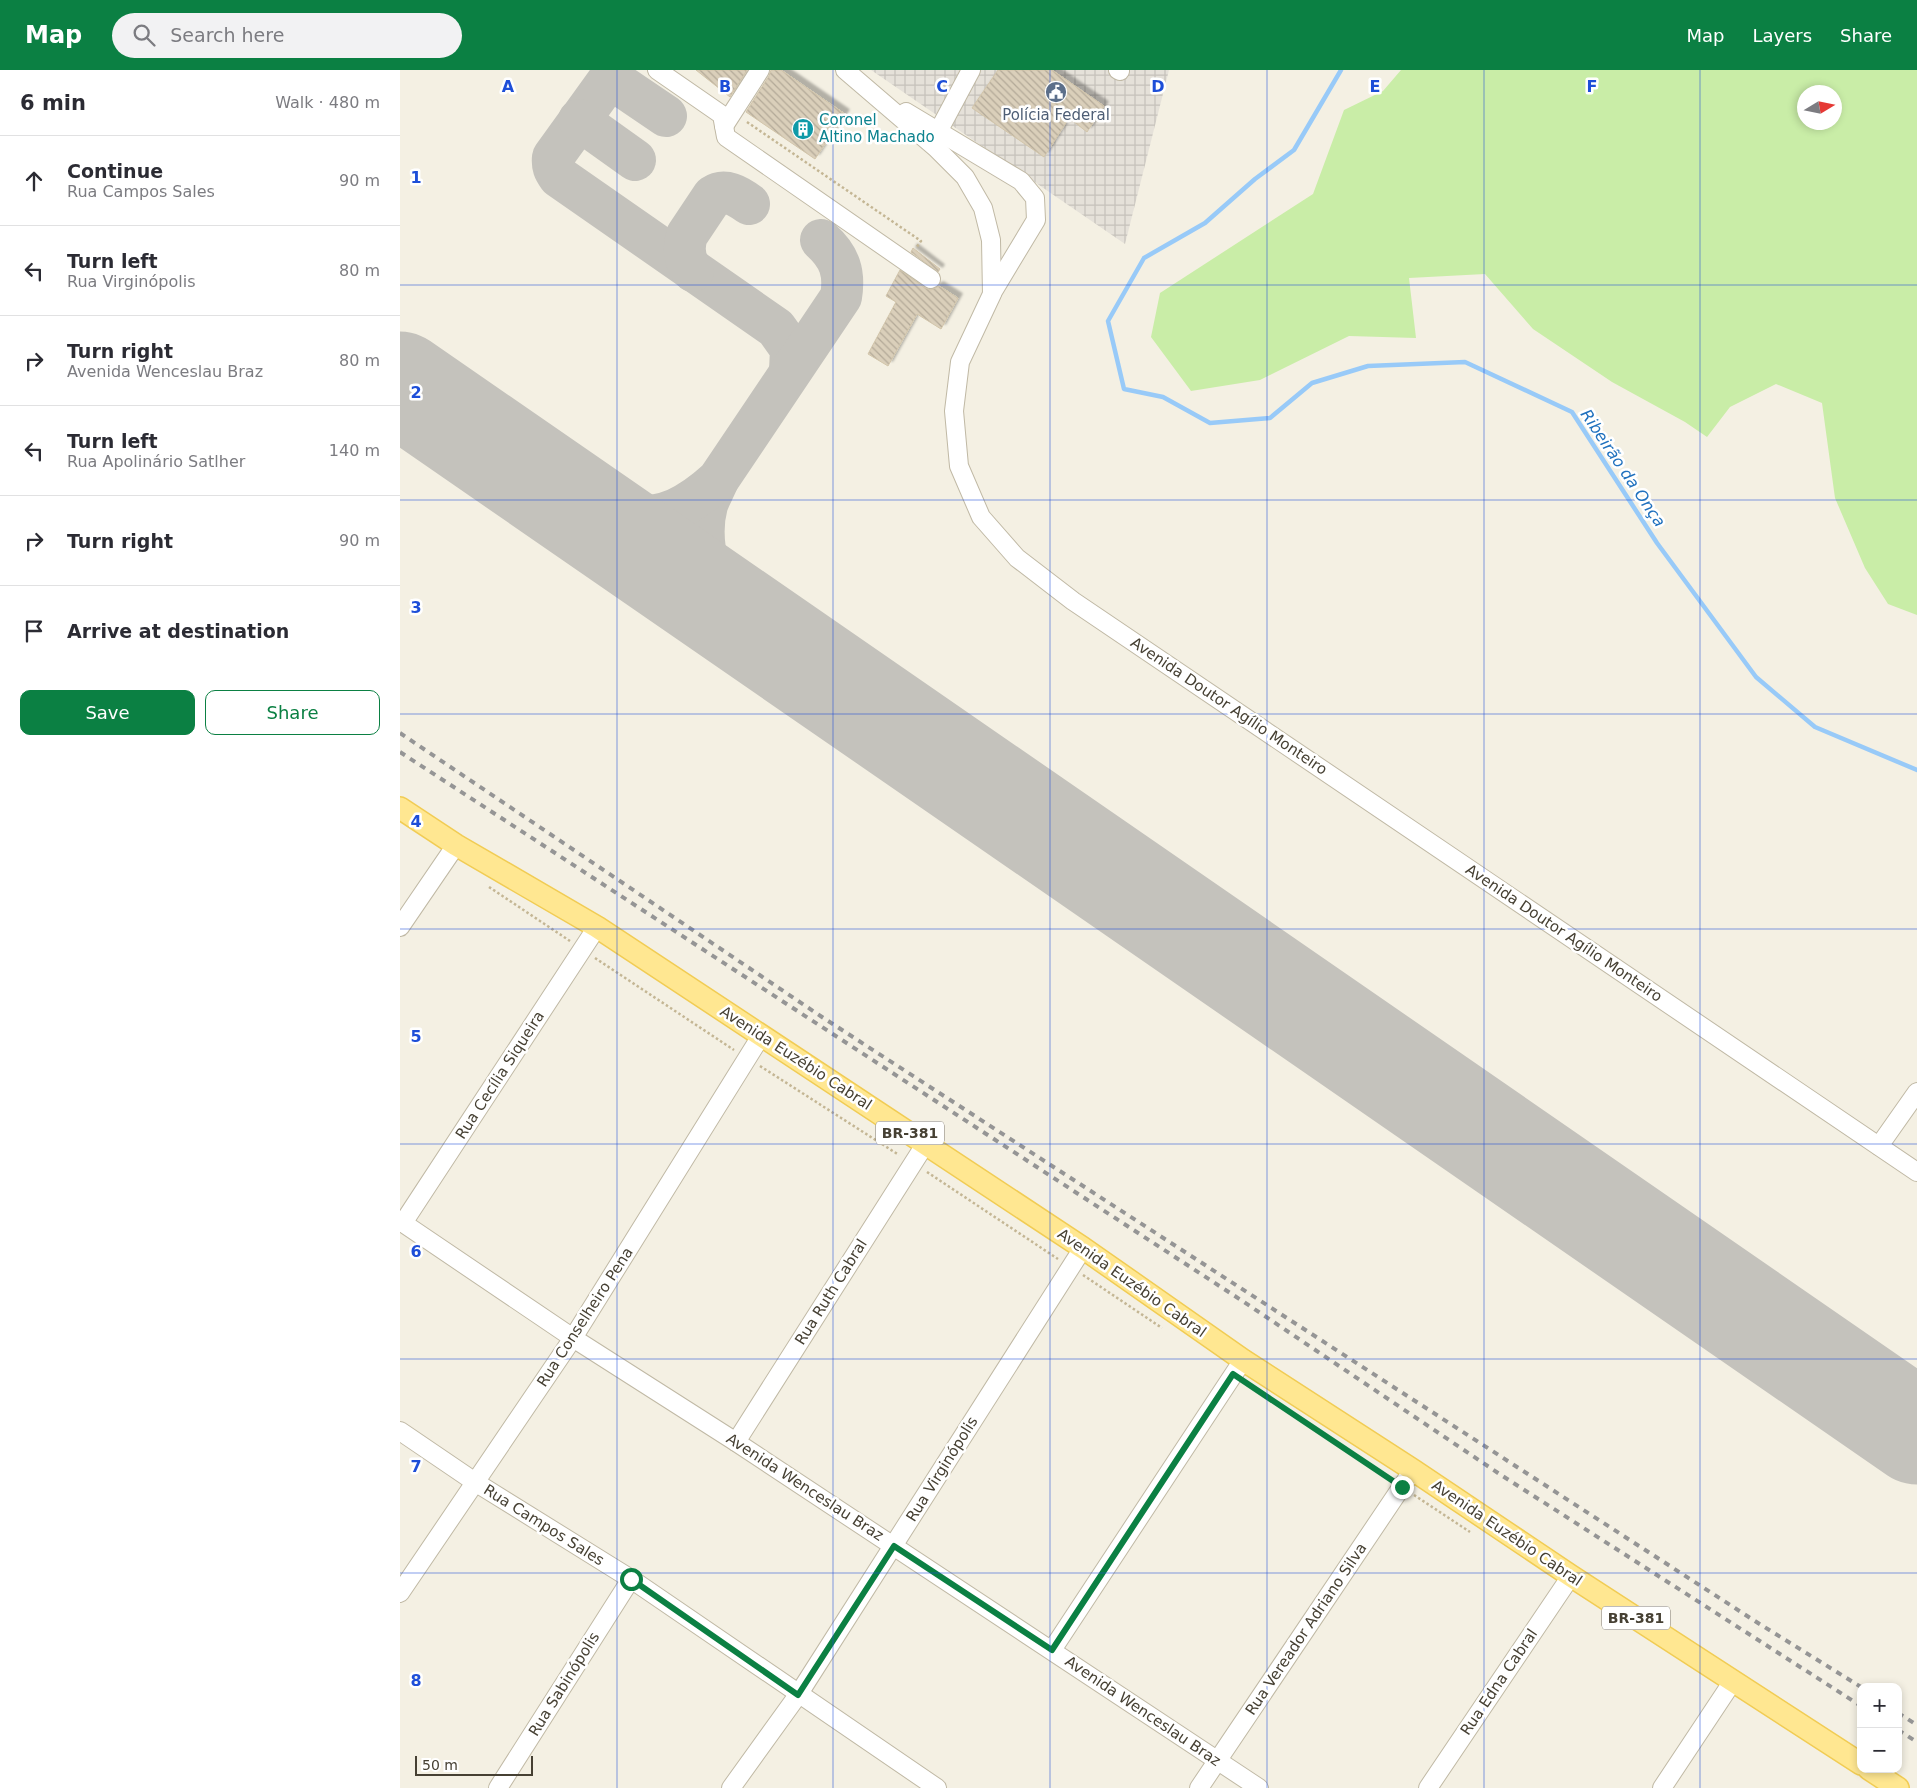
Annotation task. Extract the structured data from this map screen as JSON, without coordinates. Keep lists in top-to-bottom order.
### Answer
{
  "streets": {
    "main road": ["Avenida Euzébio Cabral", "BR-381"],
    "street": [
      "Avenida Doutor Agílio Monteiro",
      "Rua Cecília Siqueira",
      "Rua Ruth Cabral",
      "Rua Conselheiro Pena",
      "Rua Virginópolis",
      "Avenida Wenceslau Braz",
      "Rua Campos Sales",
      "Rua Vereador Adriano Silva",
      "Rua Edna Cabral",
      "Rua Sabinópolis"
    ]
  },
  "crossings": [
    ["Avenida Euzébio Cabral", "Rua Cecília Siqueira"],
    ["Avenida Euzébio Cabral", "Rua Ruth Cabral"],
    ["Avenida Euzébio Cabral", "Rua Conselheiro Pena"],
    ["Avenida Euzébio Cabral", "Rua Virginópolis"],
    ["Avenida Euzébio Cabral", "Rua Vereador Adriano Silva"],
    ["Avenida Euzébio Cabral", "Rua Edna Cabral"],
    ["Rua Cecília Siqueira", "Avenida Wenceslau Braz"],
    ["Rua Ruth Cabral", "Avenida Wenceslau Braz"],
    ["Rua Conselheiro Pena", "Avenida Wenceslau Braz"],
    ["Rua Conselheiro Pena", "Rua Campos Sales"],
    ["Rua Virginópolis", "Avenida Wenceslau Braz"],
    ["Rua Virginópolis", "Rua Campos Sales"],
    ["Avenida Wenceslau Braz", "Rua Vereador Adriano Silva"],
    ["Rua Campos Sales", "Rua Sabinópolis"]
  ],
  "water": ["Ribeirão da Onça"],
  "places": {
    "public building": ["Polícia Federal"],
    "building": ["Coronel Altino Machado"]
  },
  "scale_bar": "50 m",
  "north": "right",
  "page": {
    "header": "Map",
    "search": "Search here",
    "nav": ["Map", "Layers", "Share"],
    "heading": ["6 min", "Walk · 480 m"],
    "list": [
      ["Continue", "Rua Campos Sales", "90 m"],
      ["Turn left", "Rua Virginópolis", "80 m"],
      ["Turn right", "Avenida Wenceslau Braz", "80 m"],
      ["Turn left", "Rua Apolinário Satlher", "140 m"],
      ["Turn right", "90 m"],
      "Arrive at destination"
    ],
    "buttons": ["Save", "Share"],
    "map_buttons": ["+", "−"],
    "scale": "50 m"
  },
  "grid": {
    "columns": [
      "A",
      "B",
      "C",
      "D",
      "E",
      "F"
    ],
    "rows": [
      "1",
      "2",
      "3",
      "4",
      "5",
      "6",
      "7",
      "8"
    ]
  }
}
